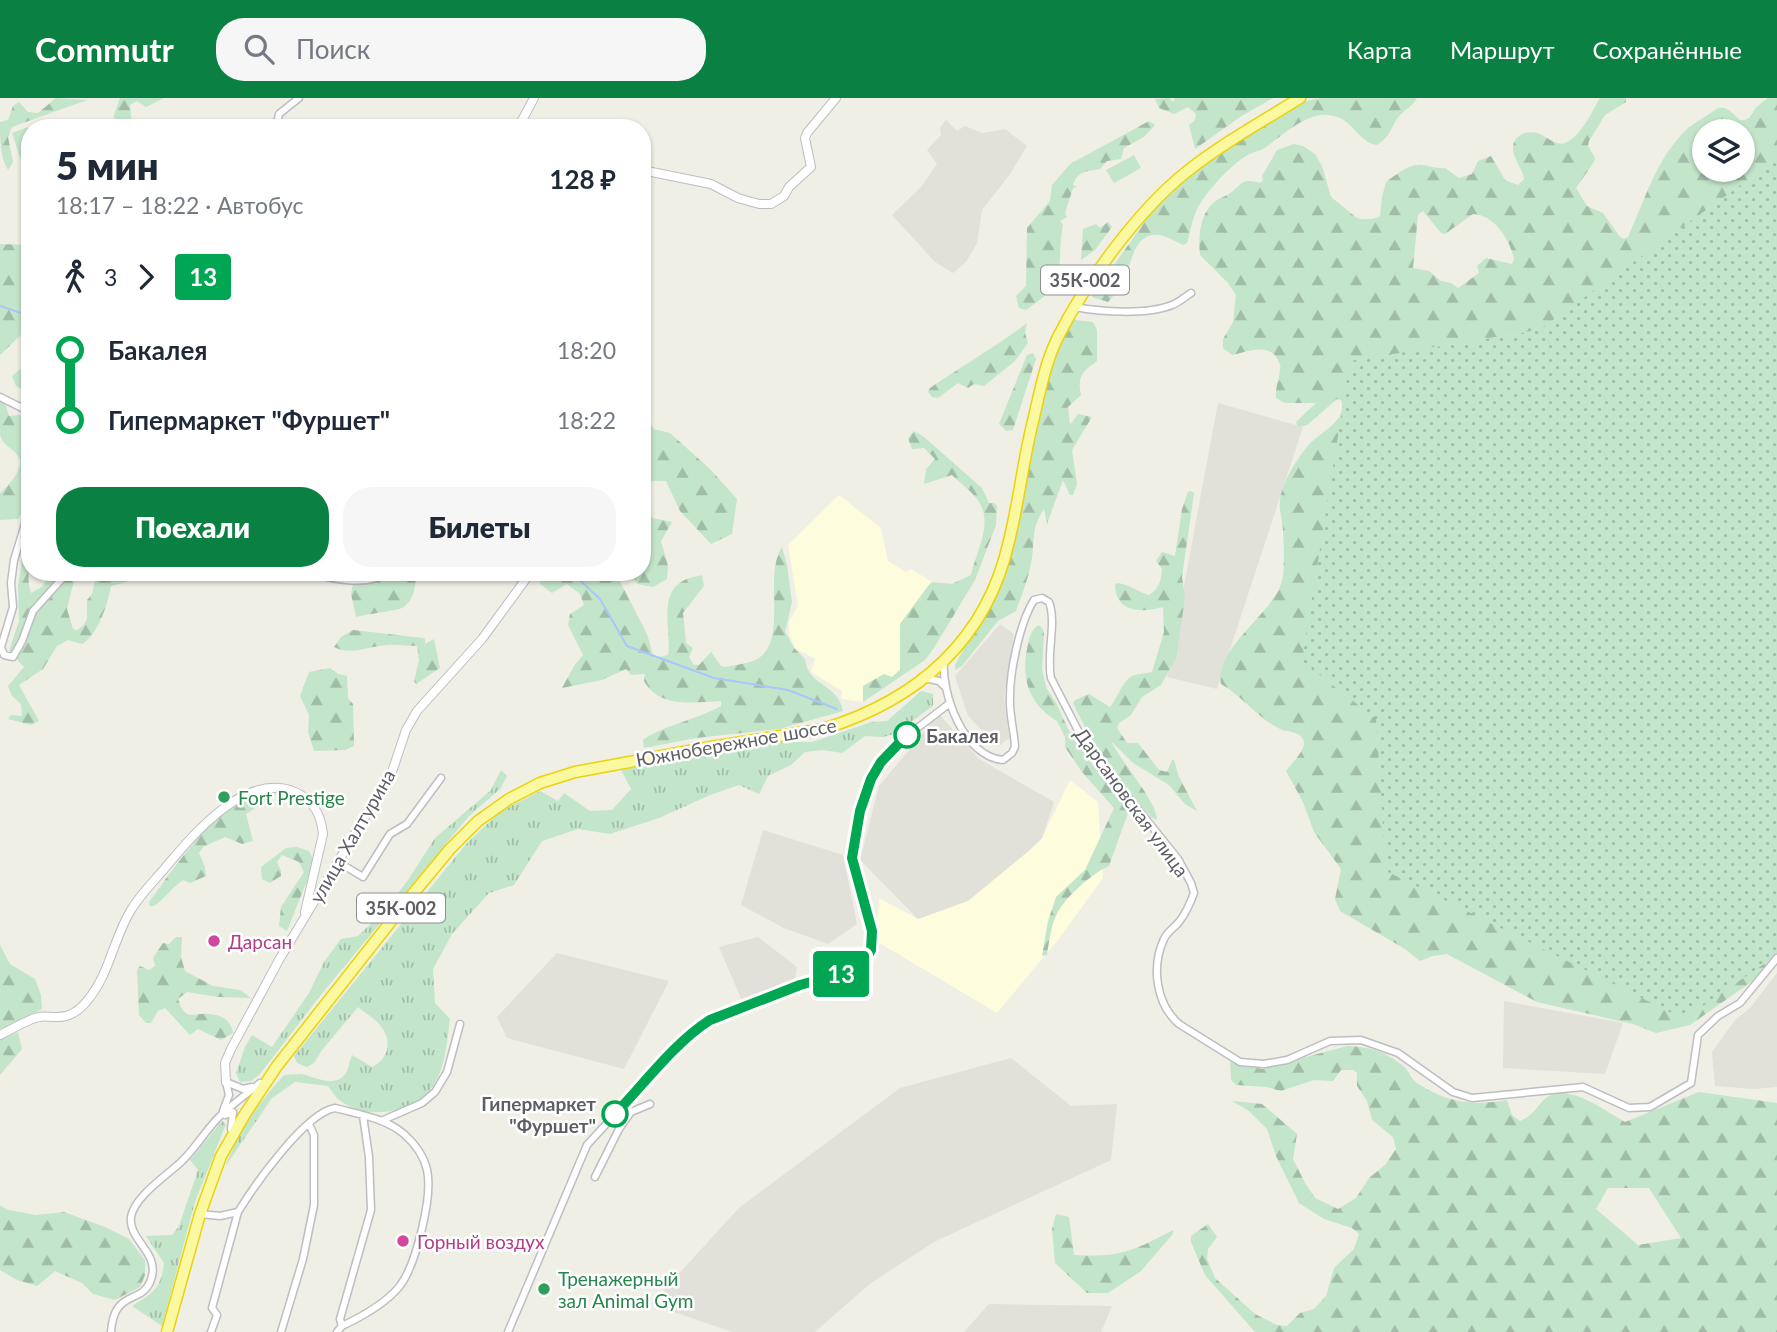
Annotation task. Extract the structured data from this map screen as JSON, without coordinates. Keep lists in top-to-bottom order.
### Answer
{
  "streets": {
    "highway": ["35К-002", "Южнобережное шоссе"],
    "street": ["Дарсановская улица", "улица Халтурина"]
  },
  "crossings": [
    ["Южнобережное шоссе", "Дарсановская улица"]
  ],
  "places": [
    "Бакалея",
    "Fort Prestige",
    "Дарсан",
    "Гипермаркет \"Фуршет\"",
    "Горный воздух",
    "Тренажерный зал Animal Gym"
  ],
  "lines": ["bus line 13"],
  "page": {
    "header": "Commutr",
    "search": "Поиск",
    "nav": ["Карта", "Маршрут", "Сохранённые"],
    "on_map": "13",
    "heading": ["5 мин", "18:17 – 18:22 · Автобус", "128 ₽"],
    "legs": ["3", "13"],
    "list": [
      {
        "name": "Бакалея",
        "value": "18:20"
      },
      {
        "name": "Гипермаркет \"Фуршет\"",
        "value": "18:22"
      }
    ],
    "buttons": ["Поехали", "Билеты"]
  }
}
